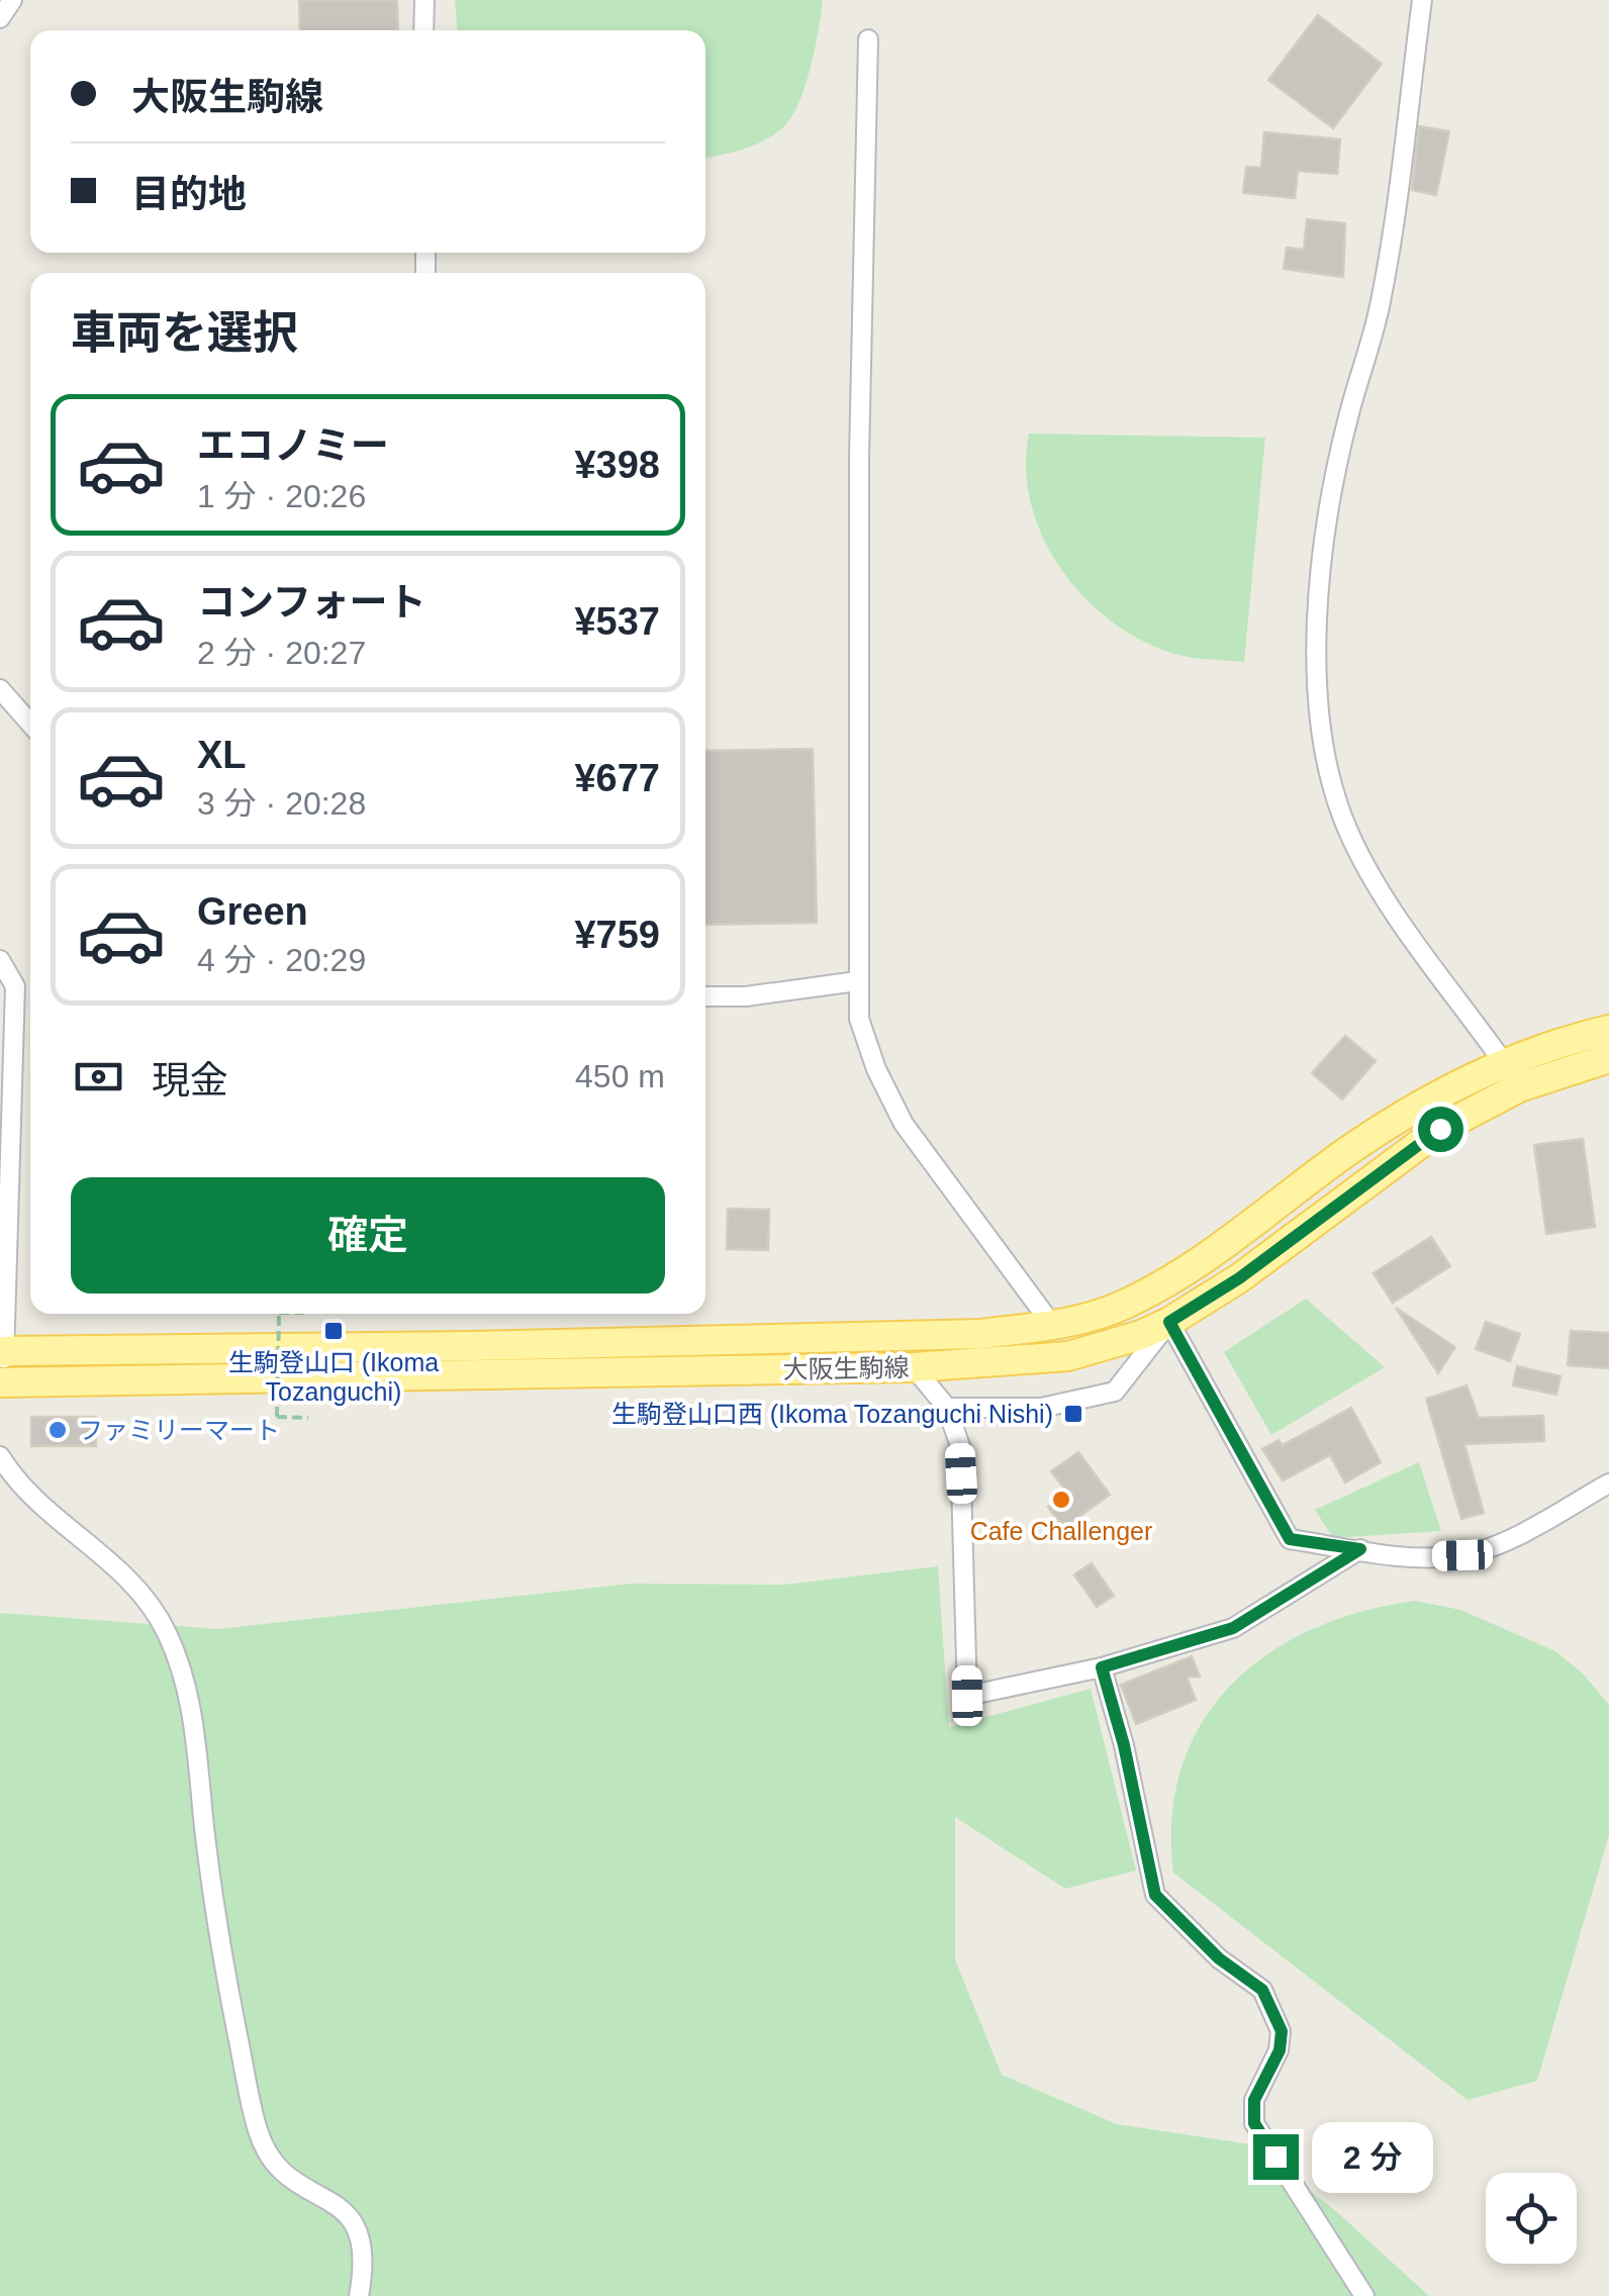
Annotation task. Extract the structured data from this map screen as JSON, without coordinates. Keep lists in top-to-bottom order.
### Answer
{
  "streets": {
    "main road": ["大阪生駒線"]
  },
  "places": {
    "transit": ["生駒登山口 (Ikoma Tozanguchi)", "生駒登山口西 (Ikoma Tozanguchi Nishi)"],
    "other": ["ファミリーマート", "Cafe Challenger"]
  },
  "page": {
    "banner": ["大阪生駒線", "目的地"],
    "heading": "車両を選択",
    "list": [
      {
        "name": "エコノミー",
        "note": "1 分 · 20:26",
        "value": "¥398"
      },
      {
        "name": "コンフォート",
        "note": "2 分 · 20:27",
        "value": "¥537"
      },
      {
        "name": "XL",
        "note": "3 分 · 20:28",
        "value": "¥677"
      },
      {
        "name": "Green",
        "note": "4 分 · 20:29",
        "value": "¥759"
      }
    ],
    "pay": ["現金", "450 m"],
    "buttons": "確定",
    "bubble": "2 分"
  }
}
